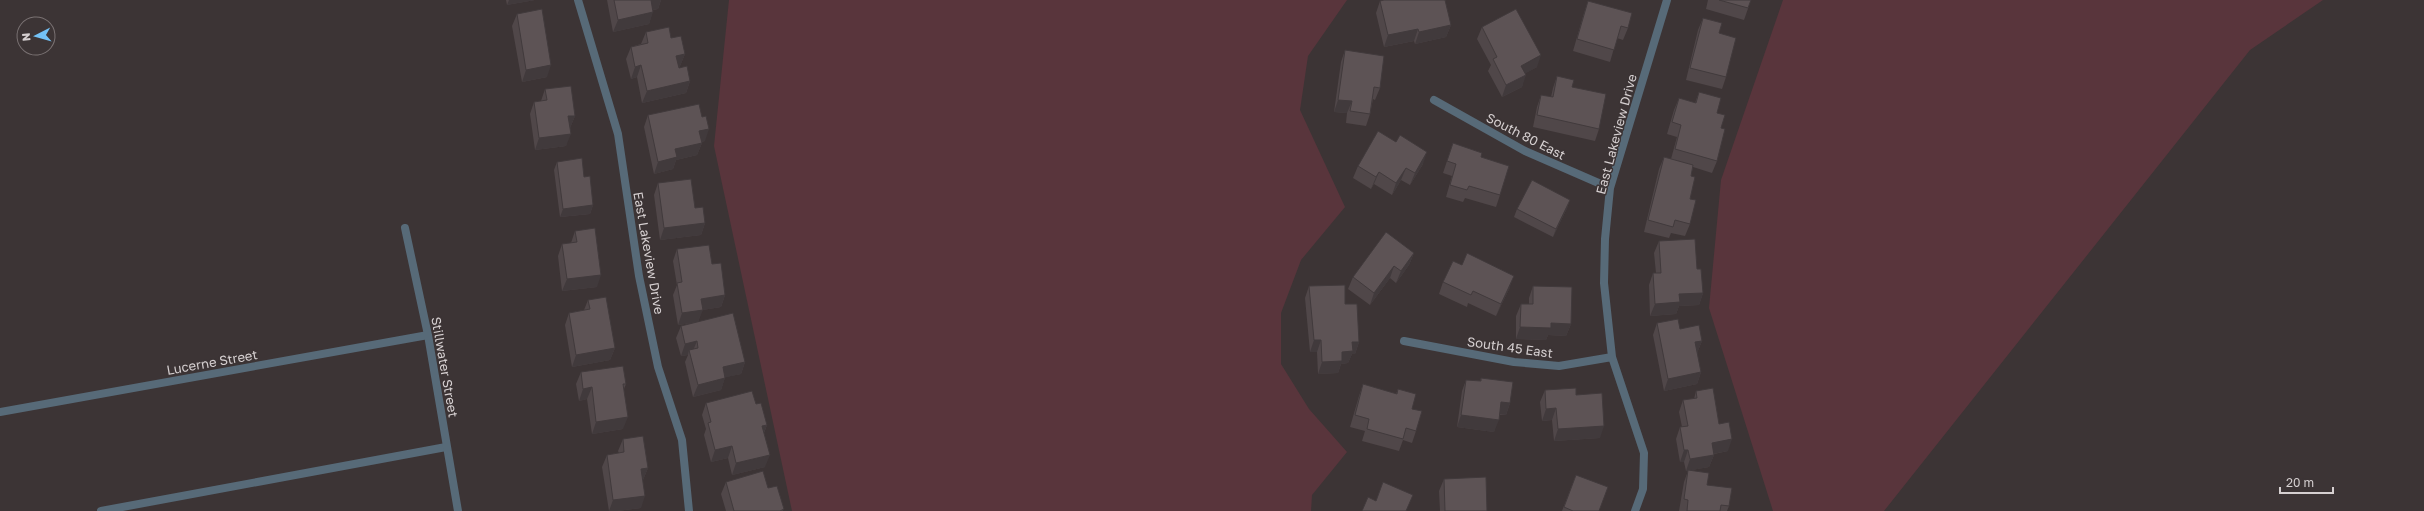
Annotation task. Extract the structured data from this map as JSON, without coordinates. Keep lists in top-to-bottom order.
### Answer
{
  "streets": {
    "street": [
      "East Lakeview Drive",
      "South 80 East",
      "South 45 East",
      "Lucerne Street",
      "Stillwater Street"
    ]
  },
  "crossings": [
    ["East Lakeview Drive", "South 80 East"],
    ["East Lakeview Drive", "South 45 East"],
    ["Lucerne Street", "Stillwater Street"]
  ],
  "scale_bar": "20 m",
  "north": "left"
}
